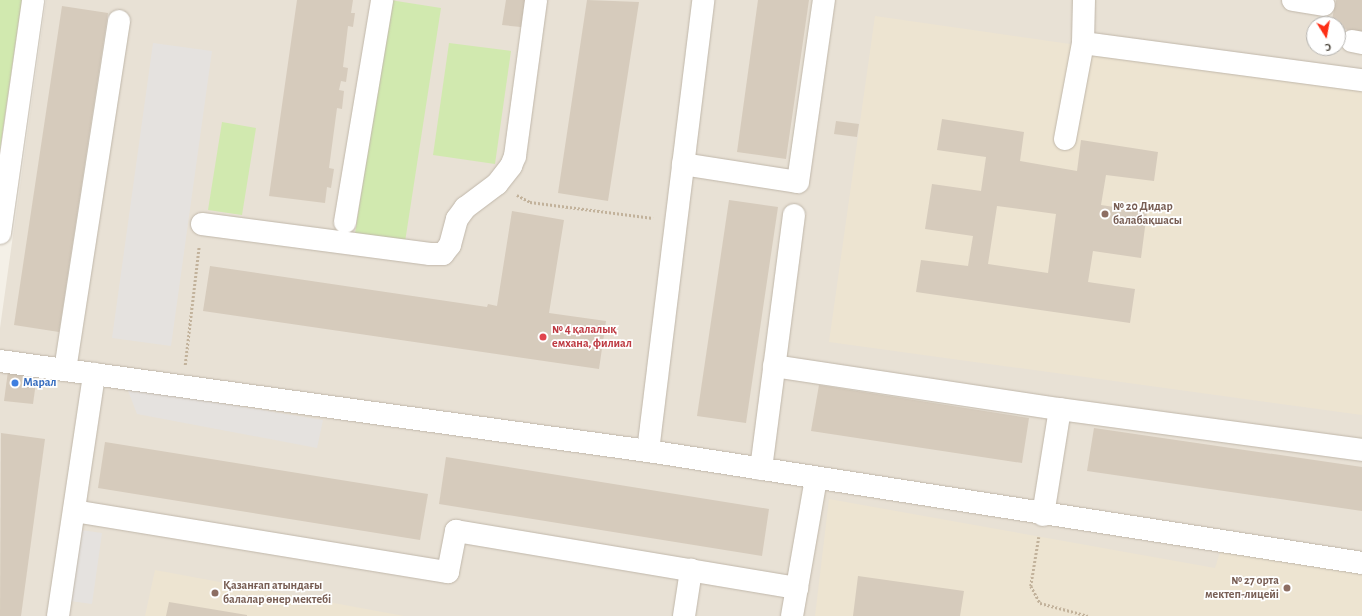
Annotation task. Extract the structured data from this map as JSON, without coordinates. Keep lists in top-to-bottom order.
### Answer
{
  "places": [
    "№ 20 Дидар балабақшасы",
    "№ 4 қалалық емхана, филиал",
    "Марал",
    "№ 27 орта мектеп-лицейі",
    "Қазанғап атындағы балалар өнер мектебі"
  ],
  "north": "bottom"
}
